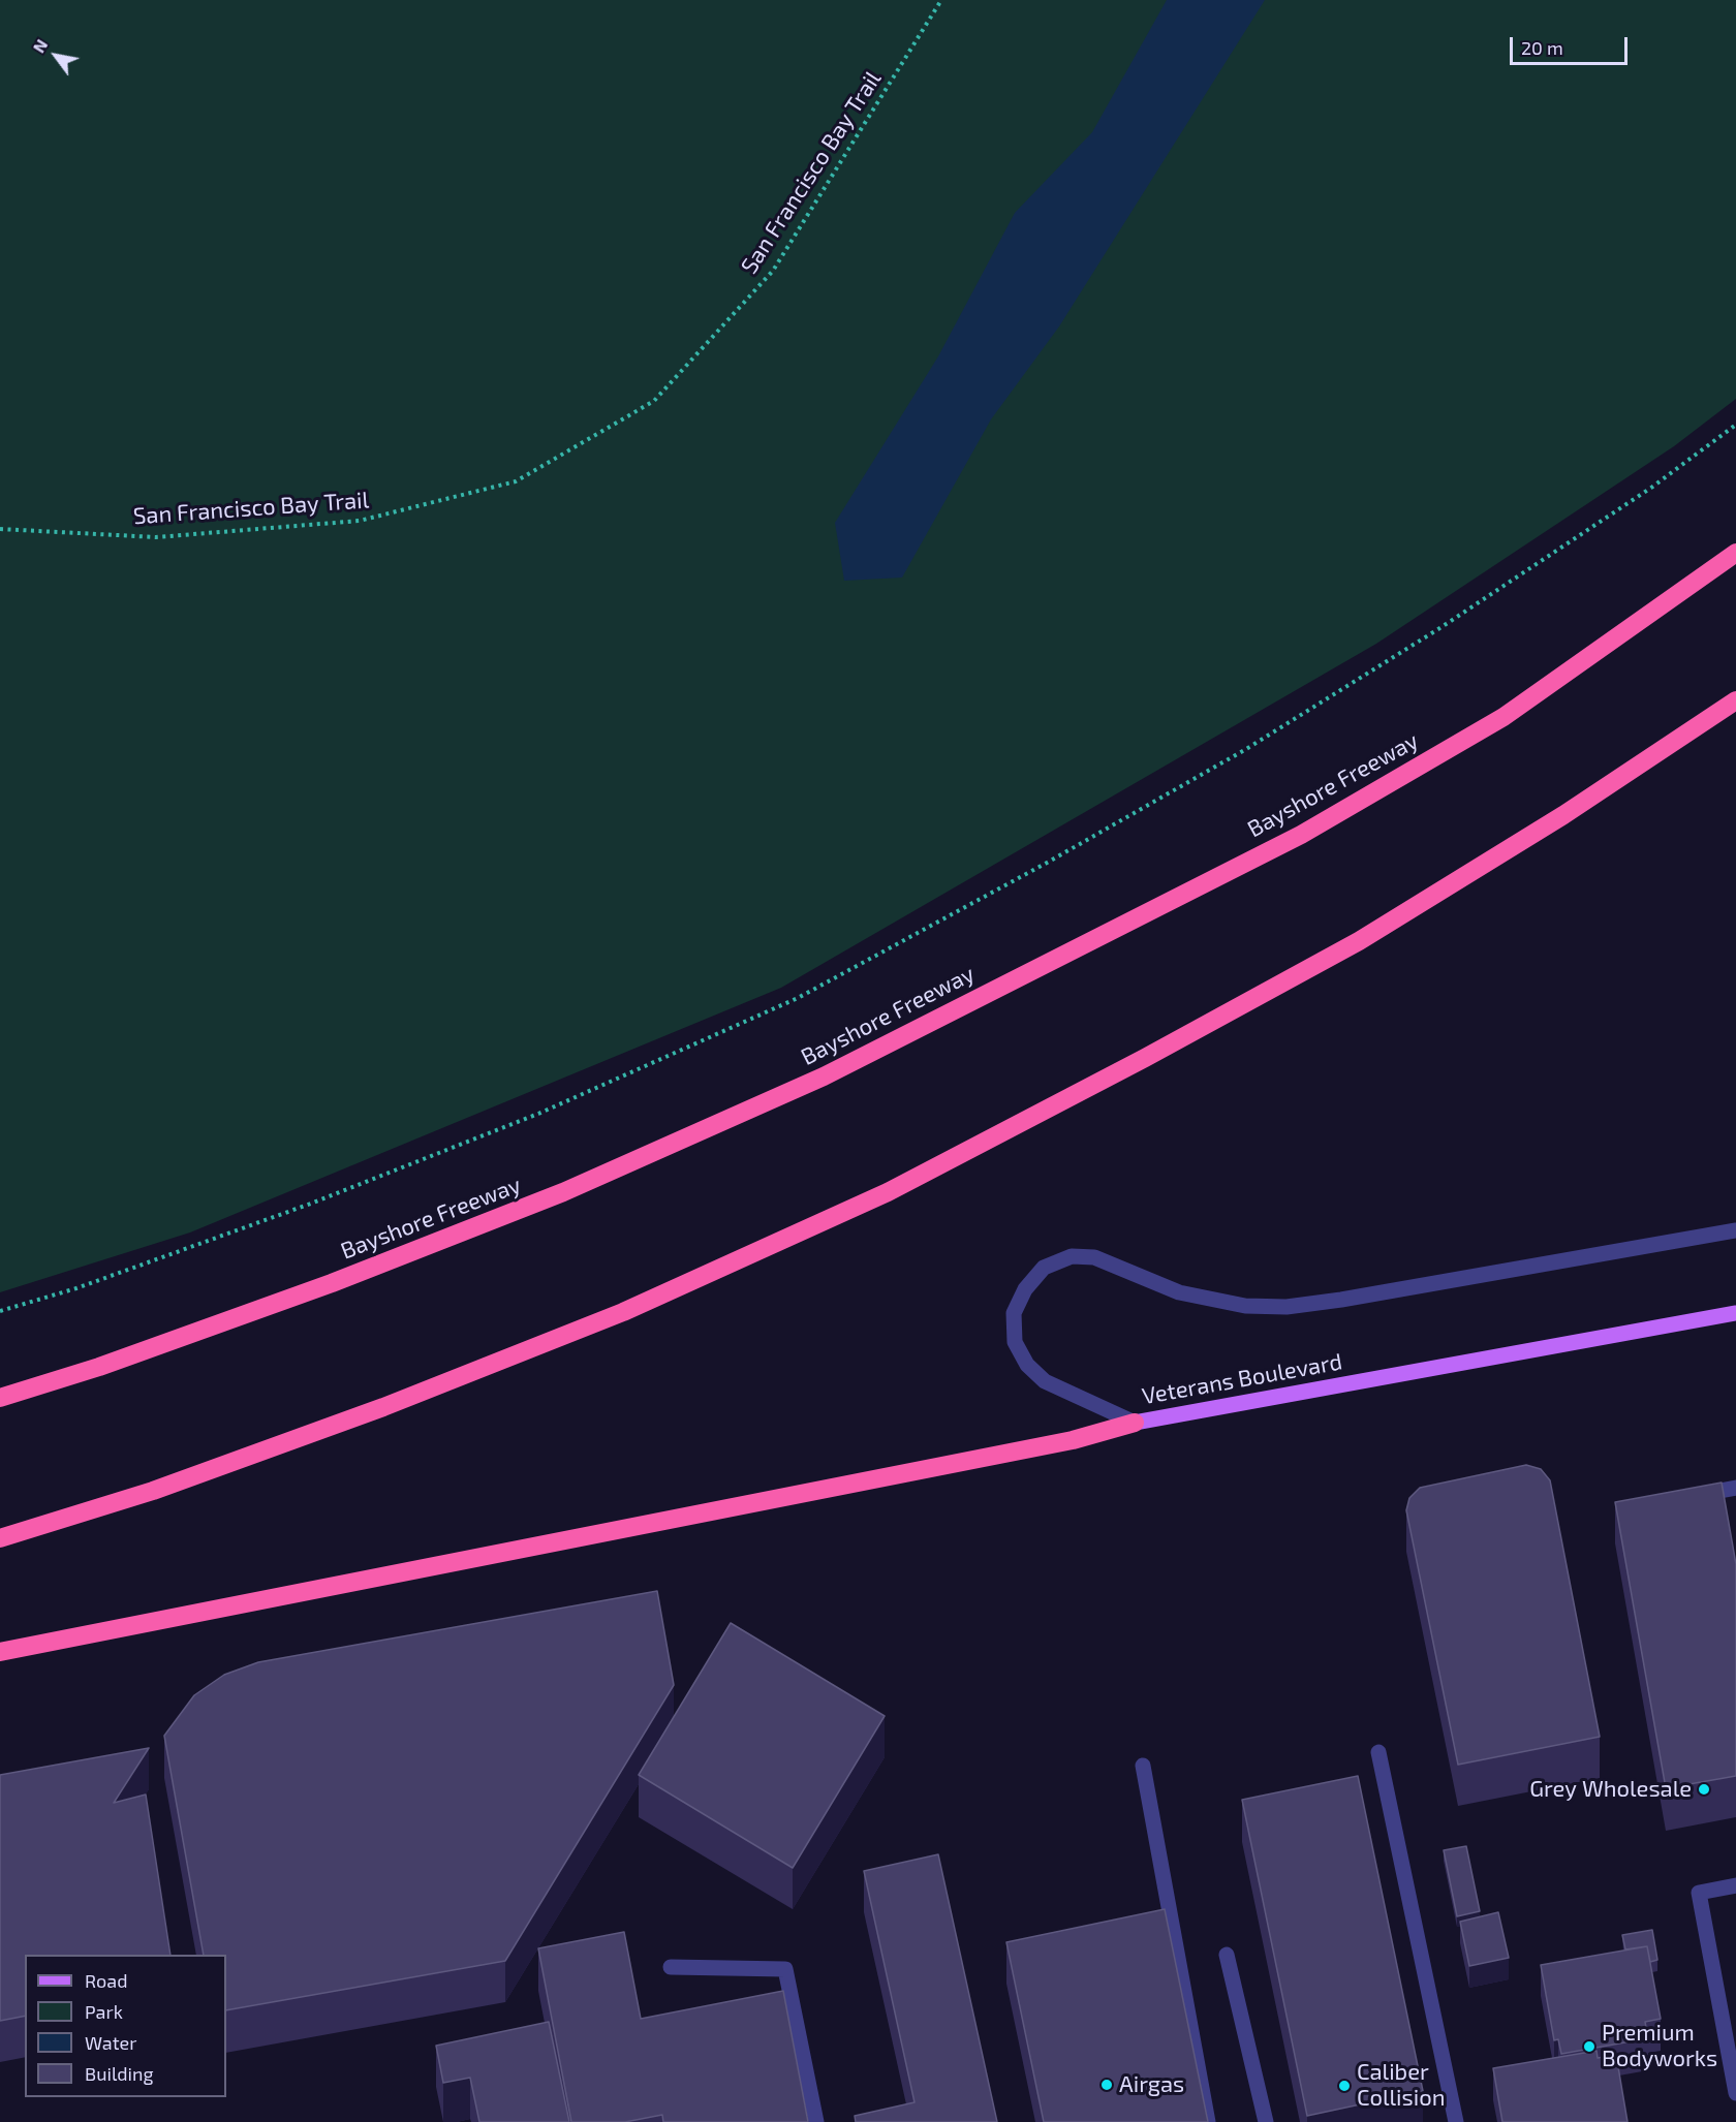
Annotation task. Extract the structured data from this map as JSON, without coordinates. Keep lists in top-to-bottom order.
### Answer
{
  "streets": {
    "highway": ["Bayshore Freeway"],
    "main road": ["Veterans Boulevard"],
    "path": ["San Francisco Bay Trail"]
  },
  "places": [
    "Grey Wholesale",
    "Premium Bodyworks",
    "Airgas",
    "Caliber Collision"
  ],
  "legend": [
    "Road",
    "Park",
    "Water",
    "Building"
  ],
  "scale_bar": "20 m",
  "north": "top left"
}
